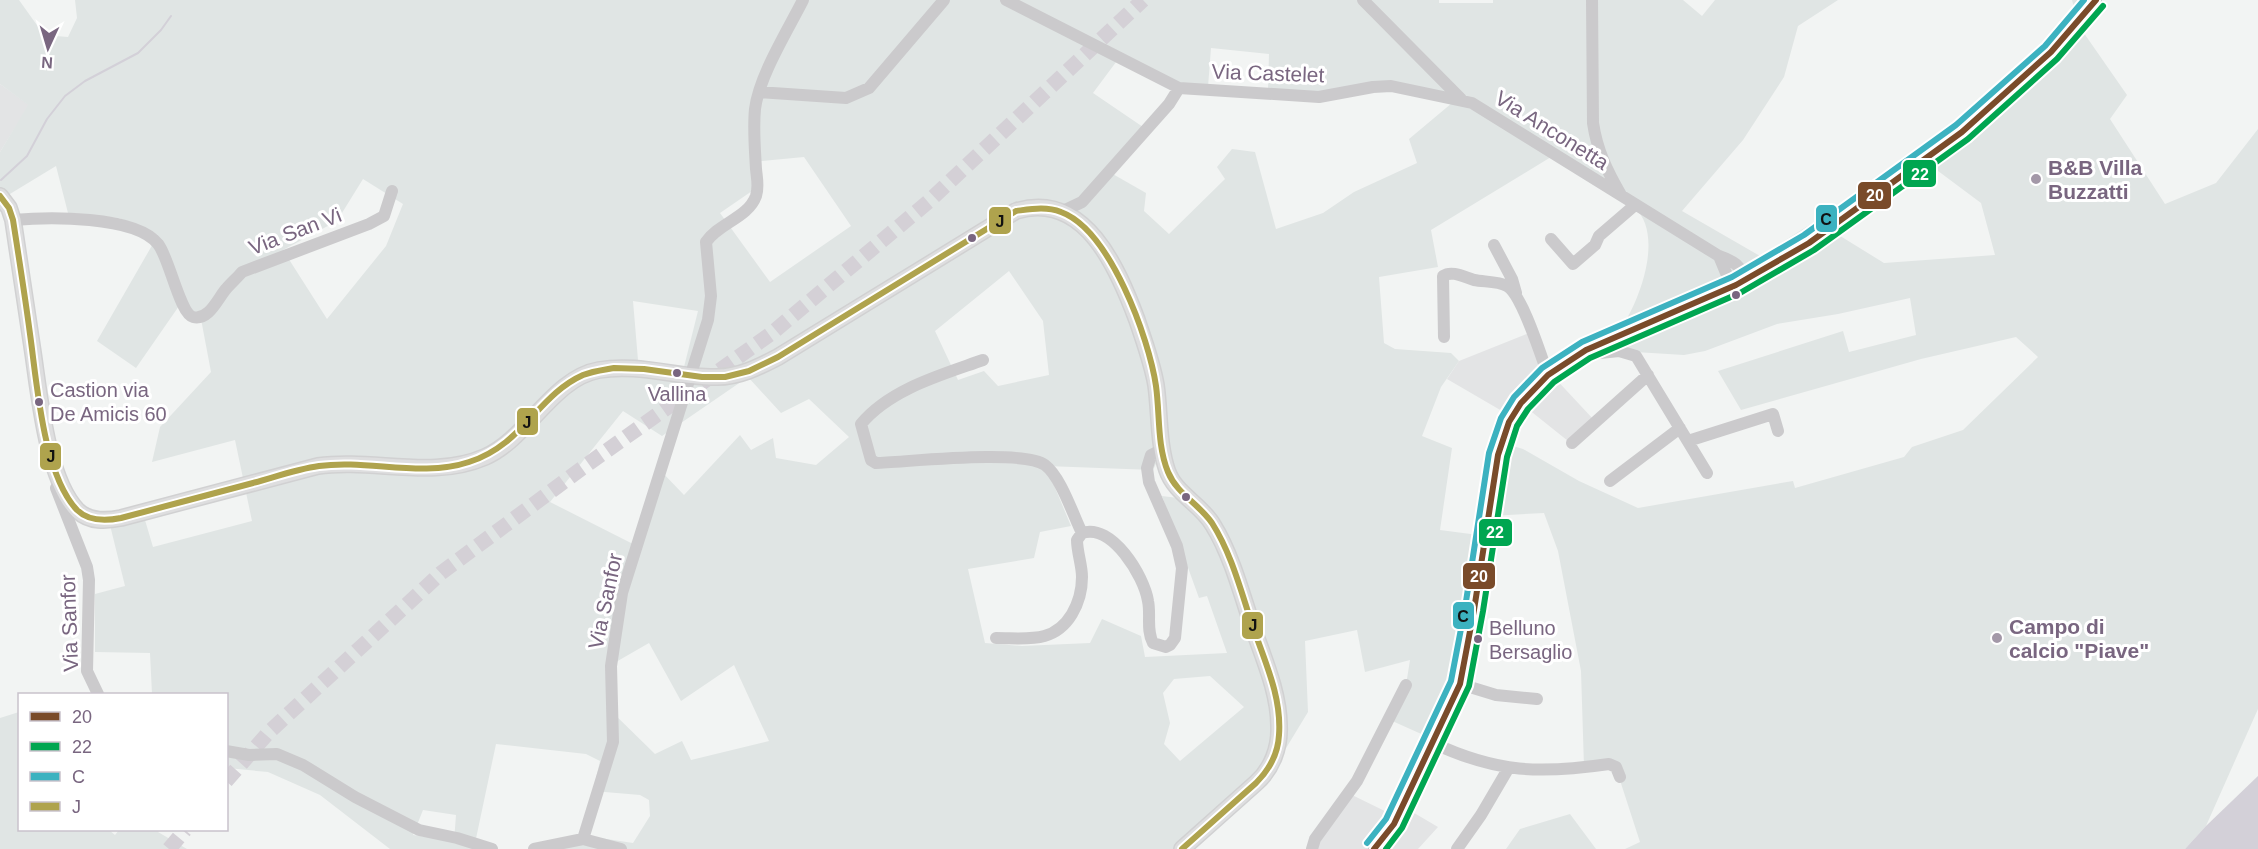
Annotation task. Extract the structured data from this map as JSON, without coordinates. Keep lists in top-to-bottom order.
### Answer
{
  "streets": {
    "street": [
      "Via Castelet",
      "Via Anconetta",
      "Via San Vi",
      "Via Sanfor"
    ]
  },
  "crossings": [
    ["Via Castelet", "Via Anconetta"]
  ],
  "places": [
    "B&B Villa Buzzatti",
    "Vallina",
    "Castion via De Amicis 60",
    "Campo di calcio \"Piave\"",
    "Belluno Bersaglio"
  ],
  "lines": [
    "transit line 20",
    "transit line C",
    "transit line 22",
    "transit line J"
  ],
  "legend": [
    "20",
    "22",
    "C",
    "J"
  ],
  "north": "bottom"
}
